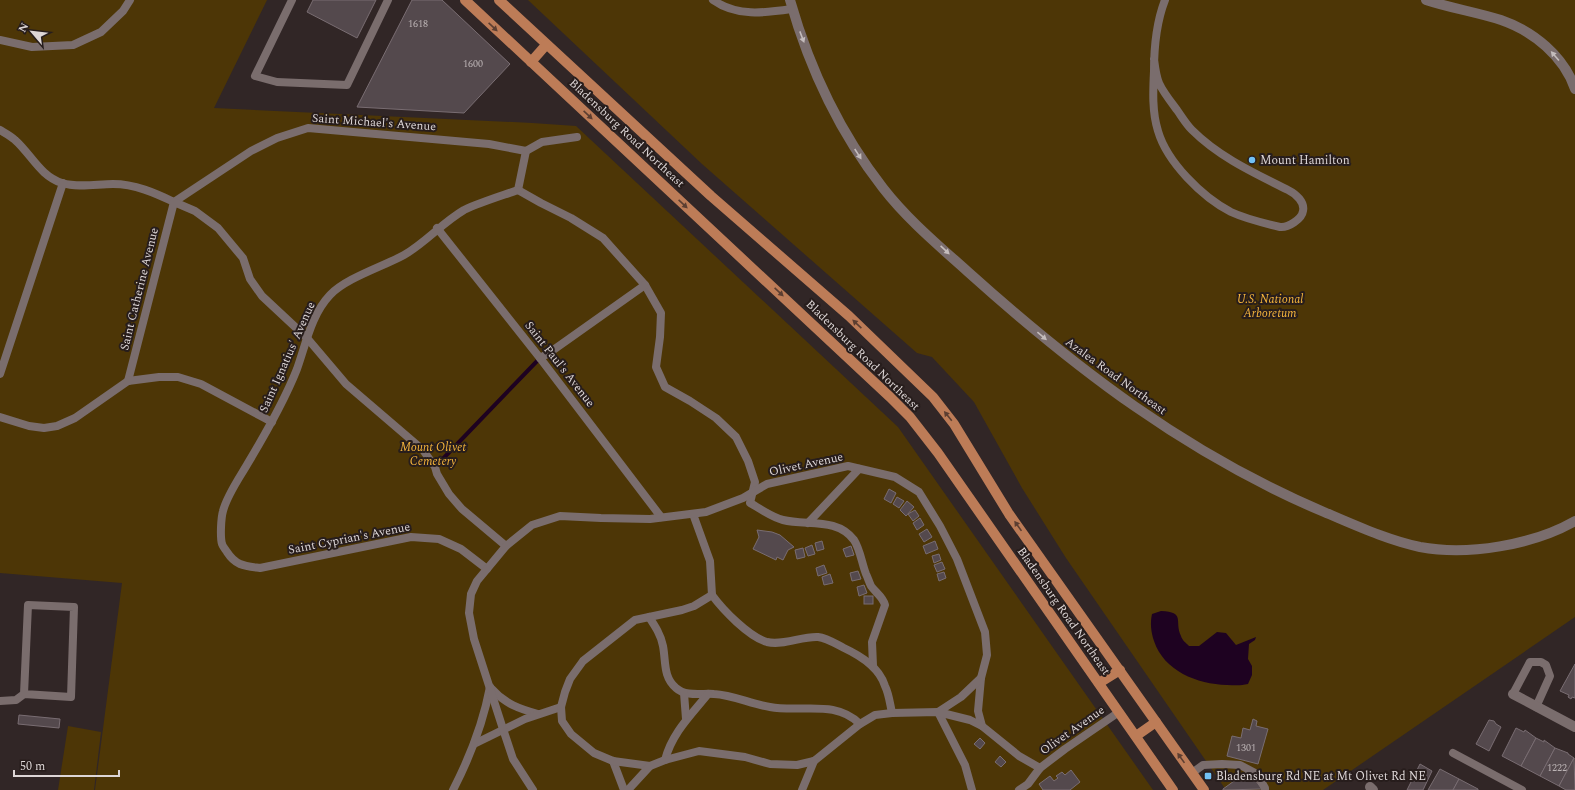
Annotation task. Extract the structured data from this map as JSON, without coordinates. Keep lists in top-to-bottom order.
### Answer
{
  "streets": {
    "main road": ["Bladensburg Road Northeast"],
    "street": ["Azalea Road Northeast"],
    "lane": [
      "Saint Michael's Avenue",
      "Saint Catherine Avenue",
      "Saint Ignatius' Avenue",
      "Saint Paul's Avenue",
      "Olivet Avenue",
      "Saint Cyprian's Avenue"
    ]
  },
  "crossings": [
    ["Saint Michael's Avenue", "Saint Catherine Avenue"],
    ["Bladensburg Road Northeast", "Olivet Avenue"],
    ["Saint Ignatius' Avenue", "Saint Paul's Avenue"],
    ["Saint Ignatius' Avenue", "Saint Cyprian's Avenue"],
    ["Saint Paul's Avenue", "Olivet Avenue"],
    ["Olivet Avenue", "Saint Cyprian's Avenue"]
  ],
  "one_way": ["Azalea Road Northeast"],
  "parks": ["U.S. National Arboretum", "Mount Olivet Cemetery"],
  "places": {
    "other": ["Mount Hamilton"],
    "transit": ["Bladensburg Rd NE at Mt Olivet Rd NE"]
  },
  "house_numbers": [
    "1618",
    "1600",
    "1301",
    "1222"
  ],
  "scale_bar": "50 m",
  "north": "top left"
}
